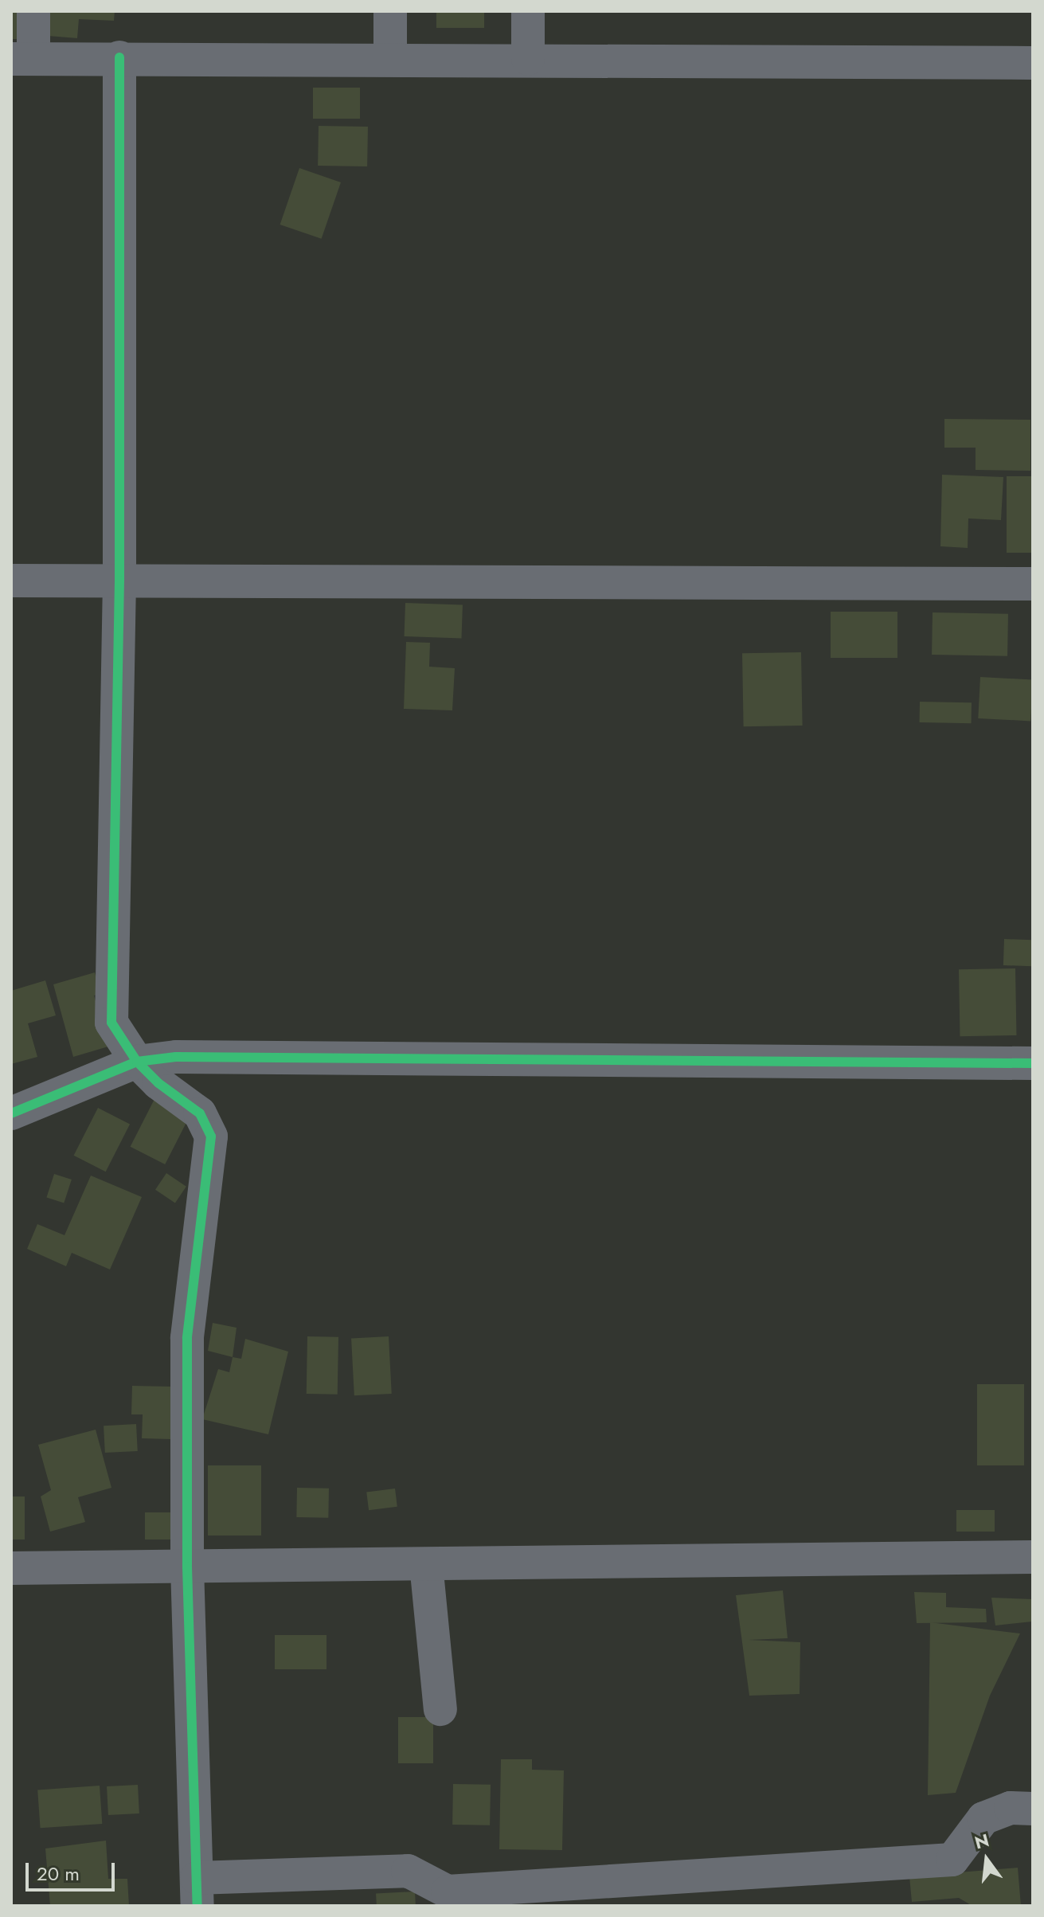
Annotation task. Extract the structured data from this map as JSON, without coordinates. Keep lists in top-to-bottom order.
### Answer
{
  "scale_bar": "20 m",
  "north": "top"
}
